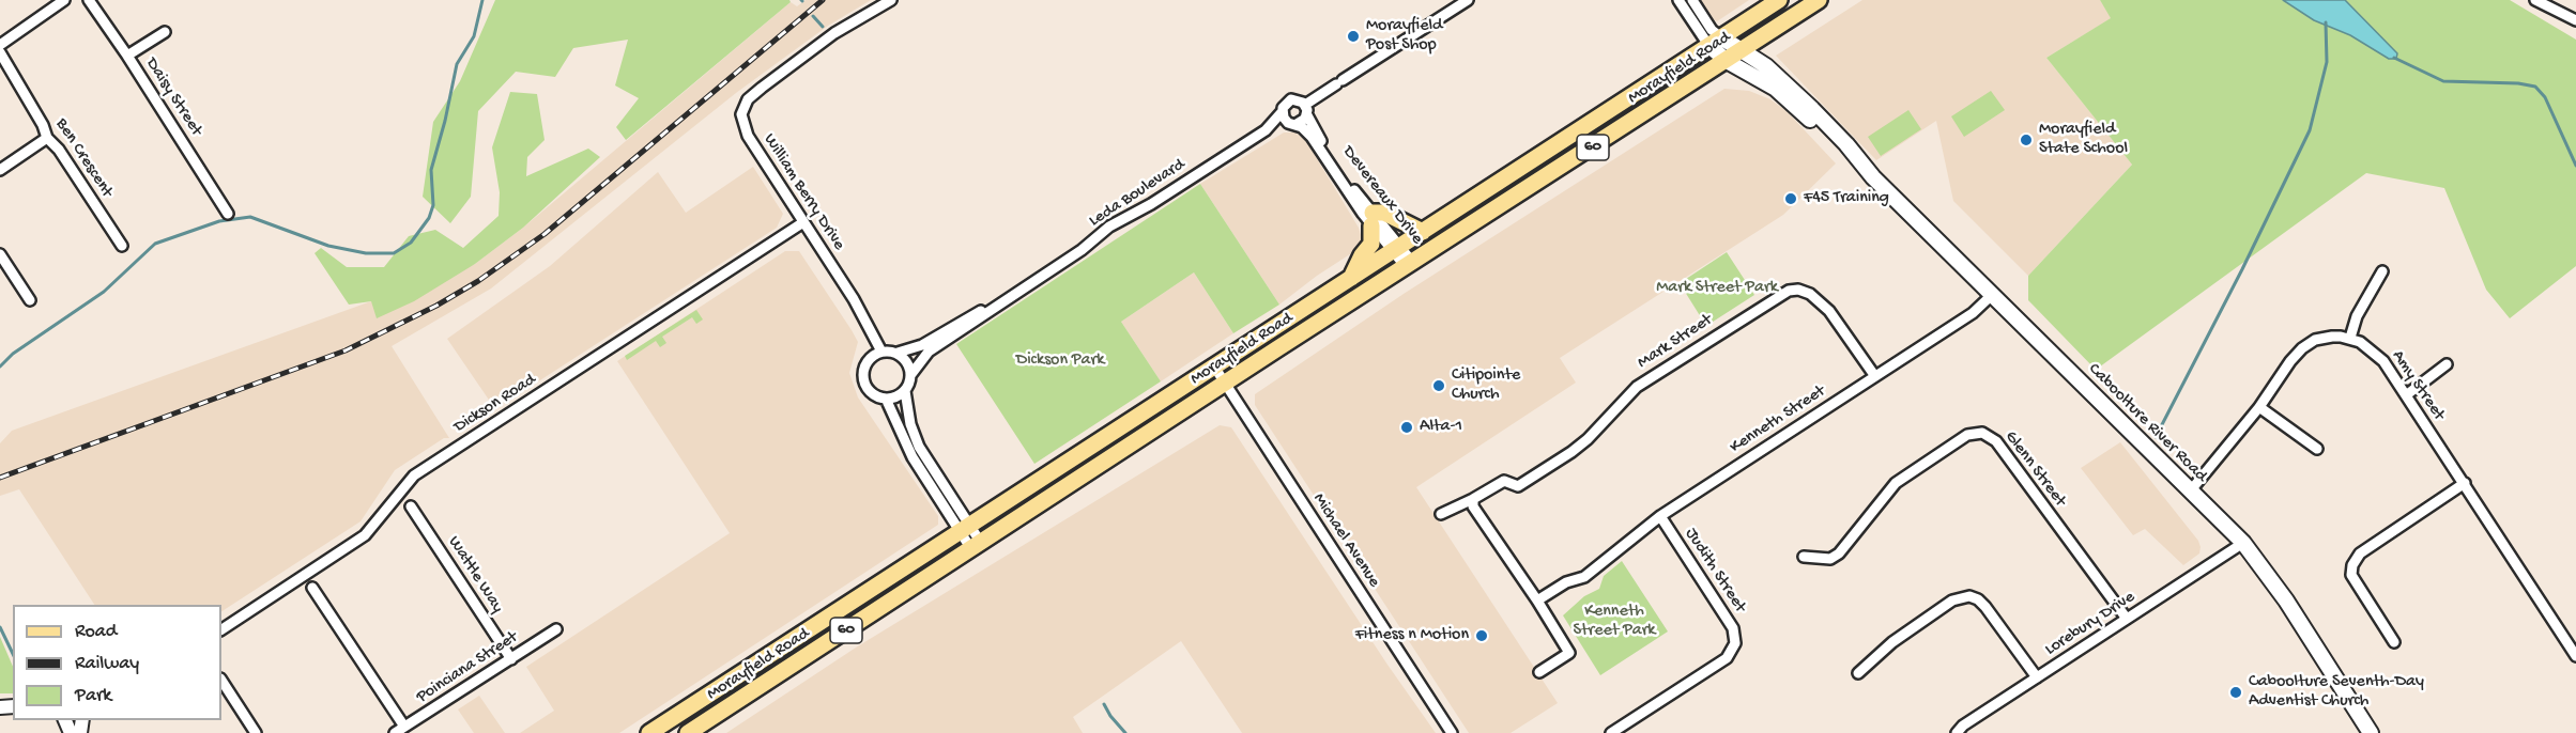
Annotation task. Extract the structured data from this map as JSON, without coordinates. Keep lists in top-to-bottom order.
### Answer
{
  "streets": {
    "main road": ["Morayfield Road", "60", "Caboolture River Road"],
    "street": [
      "Daisy Street",
      "Ben Crescent",
      "William Berry Drive",
      "Leda Boulevard",
      "Devereaux Drive",
      "Mark Street",
      "Amy Street",
      "Dickson Road",
      "Kenneth Street",
      "Glenn Street",
      "Michael Avenue",
      "Judith Street",
      "Wattle Way",
      "Lorebury Drive",
      "Poinciana Street"
    ]
  },
  "crossings": [
    ["Morayfield Road", "Devereaux Drive"],
    ["Morayfield Road", "Caboolture River Road"],
    ["Morayfield Road", "Michael Avenue"],
    ["William Berry Drive", "Leda Boulevard"],
    ["William Berry Drive", "Dickson Road"],
    ["Leda Boulevard", "Devereaux Drive"],
    ["Mark Street", "Kenneth Street"],
    ["Kenneth Street", "Caboolture River Road"],
    ["Kenneth Street", "Judith Street"],
    ["Caboolture River Road", "Lorebury Drive"],
    ["Glenn Street", "Lorebury Drive"],
    ["Wattle Way", "Poinciana Street"]
  ],
  "parks": ["Mark Street Park", "Dickson Park", "Kenneth Street Park"],
  "places": [
    "Morayfield Post Shop",
    "Morayfield State School",
    "F45 Training",
    "Citipointe Church",
    "Alta-1",
    "Fitness n Motion",
    "Caboolture Seventh-Day Adventist Church"
  ],
  "legend": ["Road", "Railway", "Park"]
}
